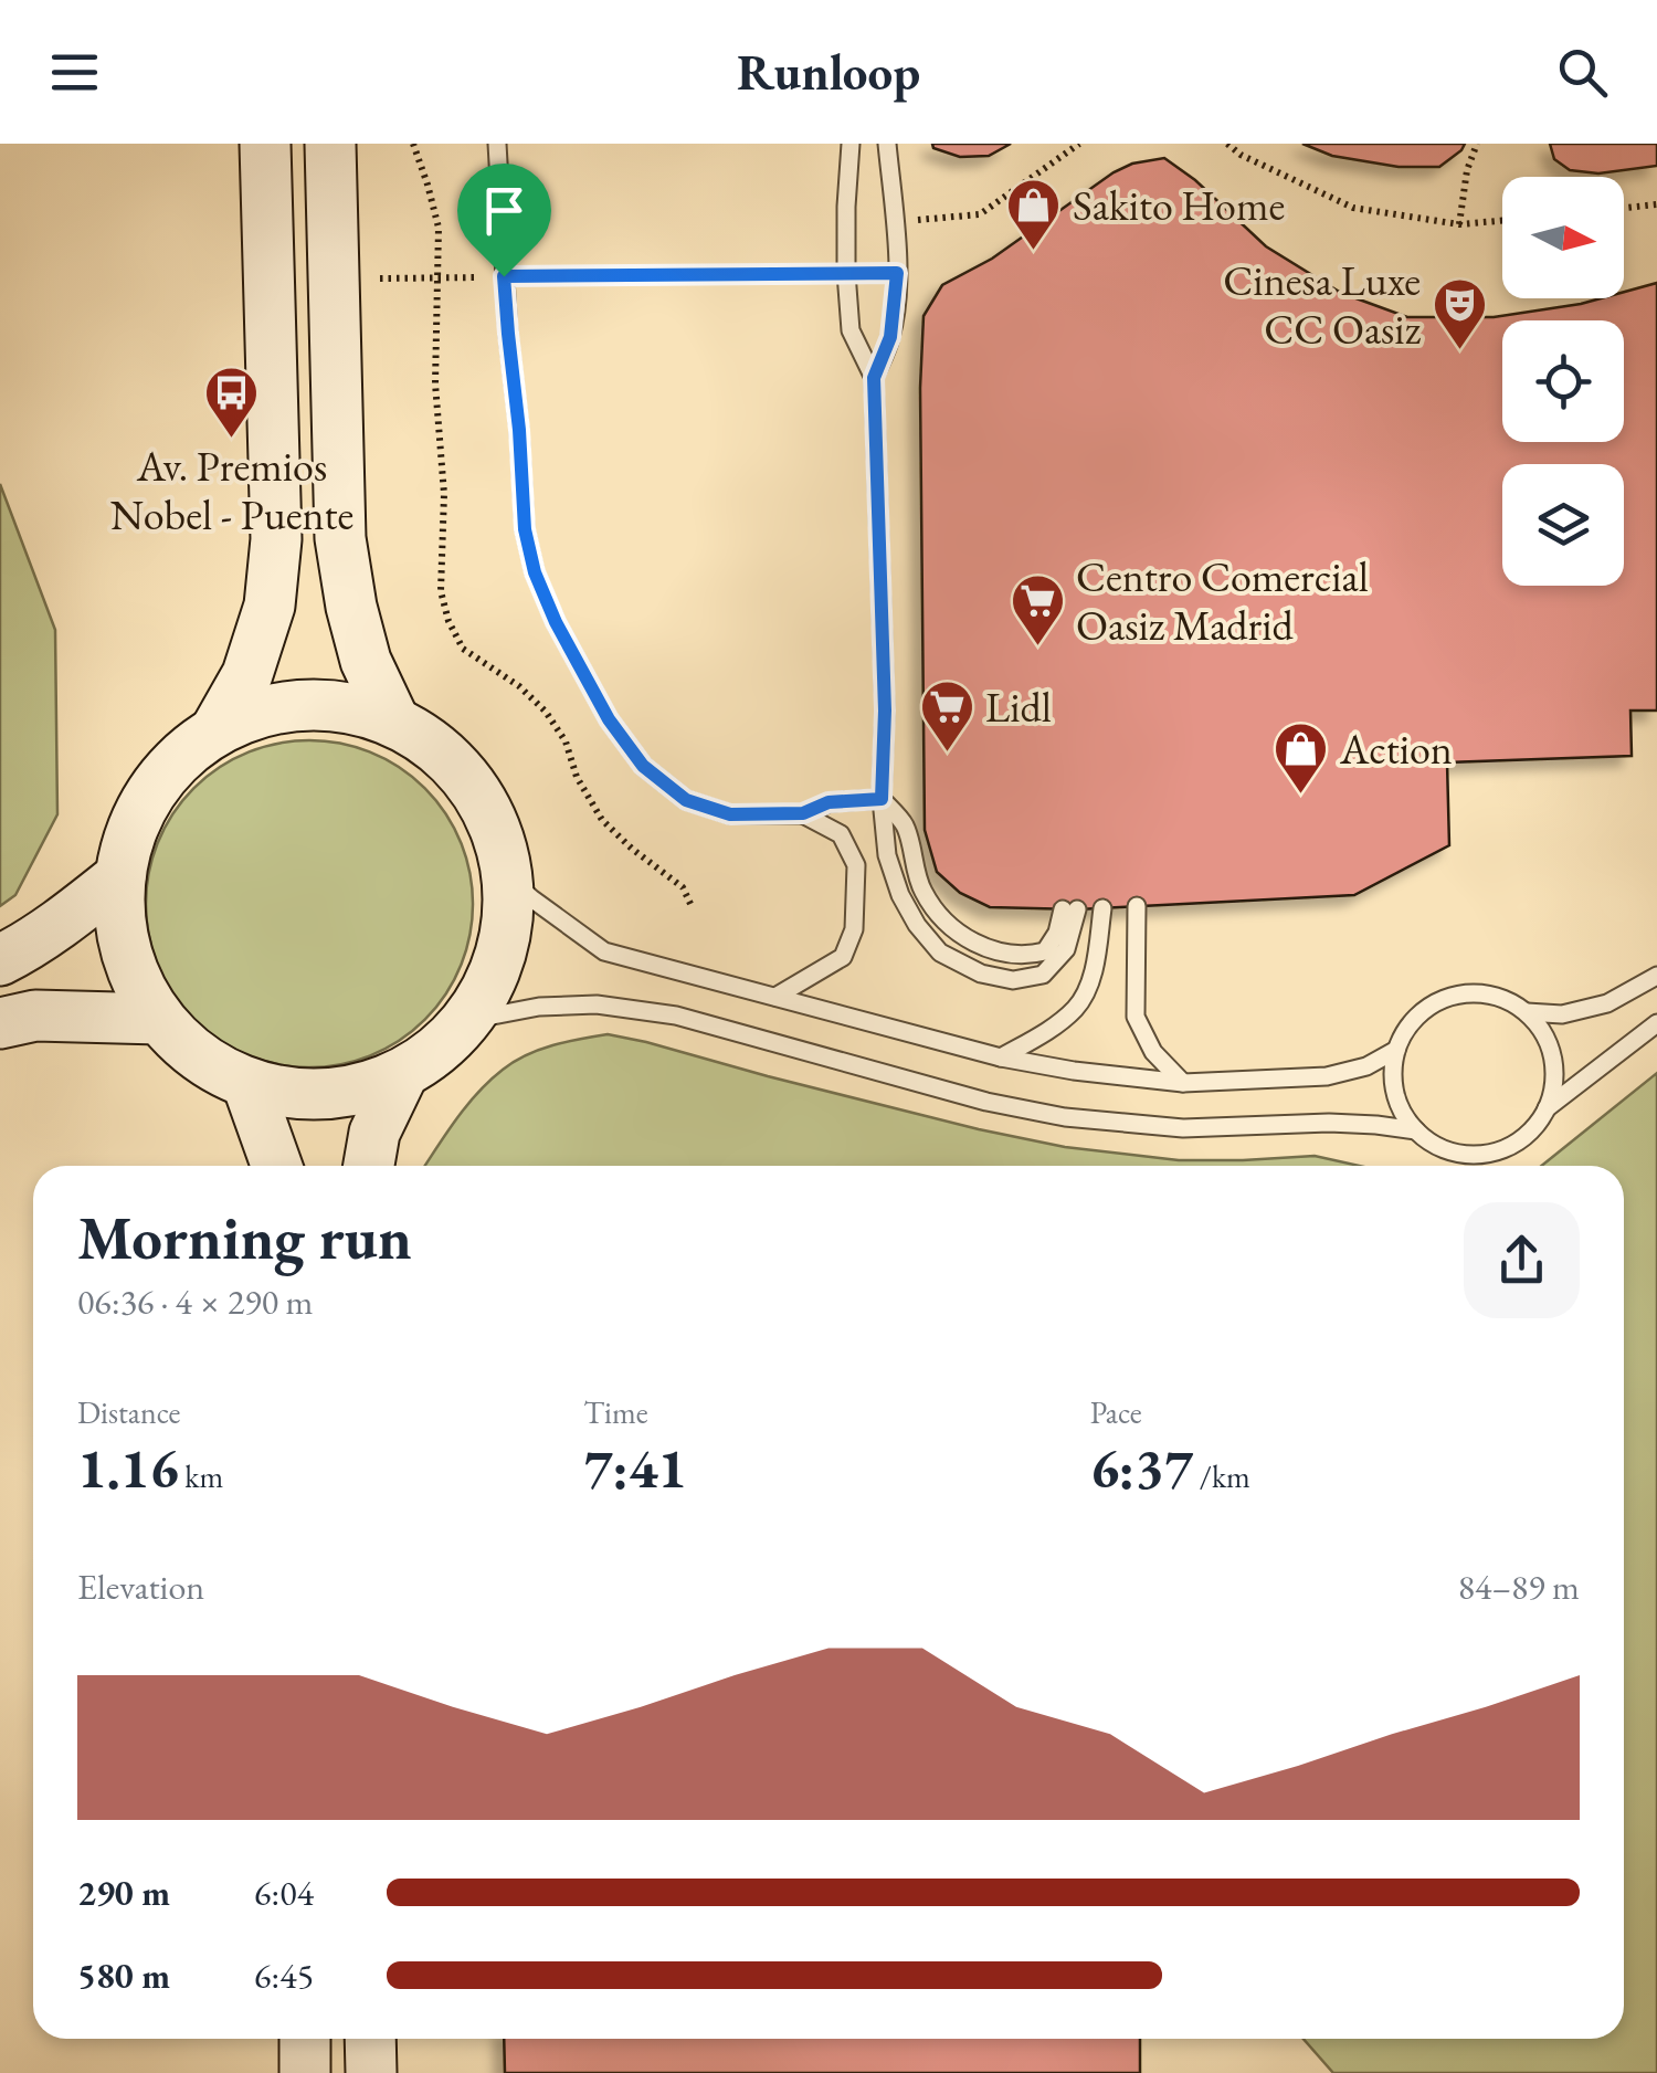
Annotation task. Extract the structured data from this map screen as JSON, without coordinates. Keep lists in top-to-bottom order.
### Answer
{
  "places": {
    "shop": ["Sakito Home", "Action"],
    "theatre": ["Cinesa Luxe CC Oasiz"],
    "bus stop": ["Av. Premios Nobel - Puente"],
    "supermarket": ["Centro Comercial Oasiz Madrid", "Lidl"]
  },
  "north": "right",
  "page": {
    "header": "Runloop",
    "heading": ["Morning run", "06:36 · 4 × 290 m"],
    "stats": [
      ["Distance", "1.16 km"],
      ["Time", "7:41"],
      ["Pace", "6:37 /km"]
    ],
    "chart": ["Elevation", "84–89 m"],
    "list": [
      {
        "name": "290 m",
        "note": "6:04"
      },
      {
        "name": "580 m",
        "note": "6:45"
      }
    ]
  }
}
